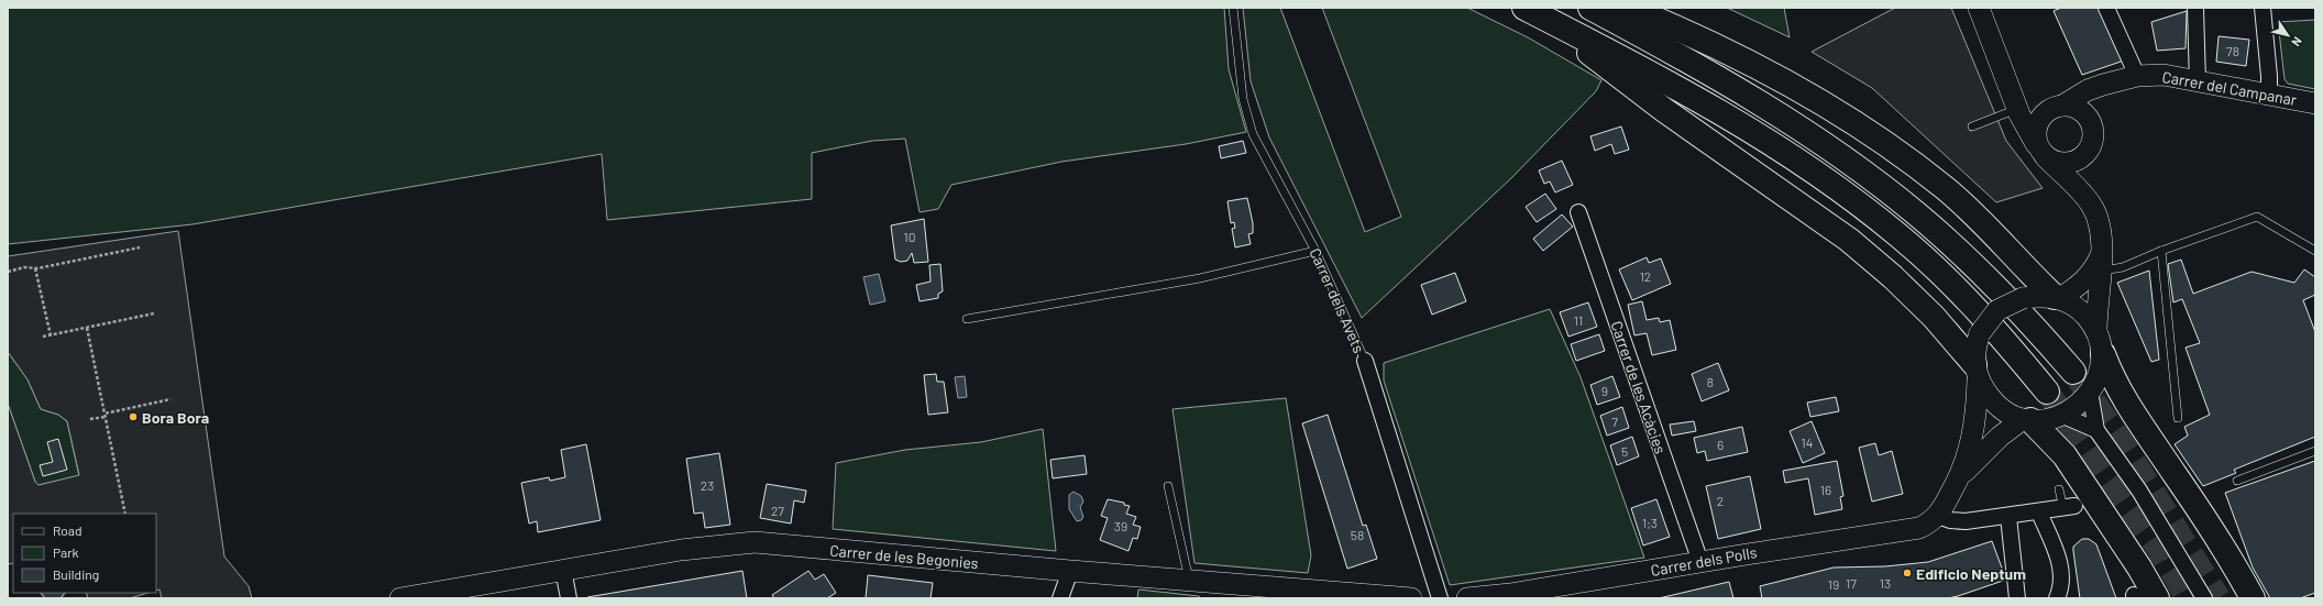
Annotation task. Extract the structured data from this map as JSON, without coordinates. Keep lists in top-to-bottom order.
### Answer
{
  "streets": {
    "street": [
      "Carrer del Campanar",
      "Carrer dels Avets",
      "Carrer de les Acàcies",
      "Carrer de les Begonies",
      "Carrer dels Polls"
    ]
  },
  "crossings": [
    ["Carrer de les Acàcies", "Carrer dels Polls"]
  ],
  "places": ["Bora Bora", "Edificio Neptum"],
  "house_numbers": [
    "78",
    "10",
    "12",
    "11",
    "8",
    "9",
    "7",
    "14",
    "6",
    "5",
    "23",
    "16",
    "2",
    "27",
    "1;3",
    "39",
    "58",
    "17",
    "13",
    "19"
  ],
  "legend": ["Road", "Park", "Building"],
  "north": "bottom right"
}
